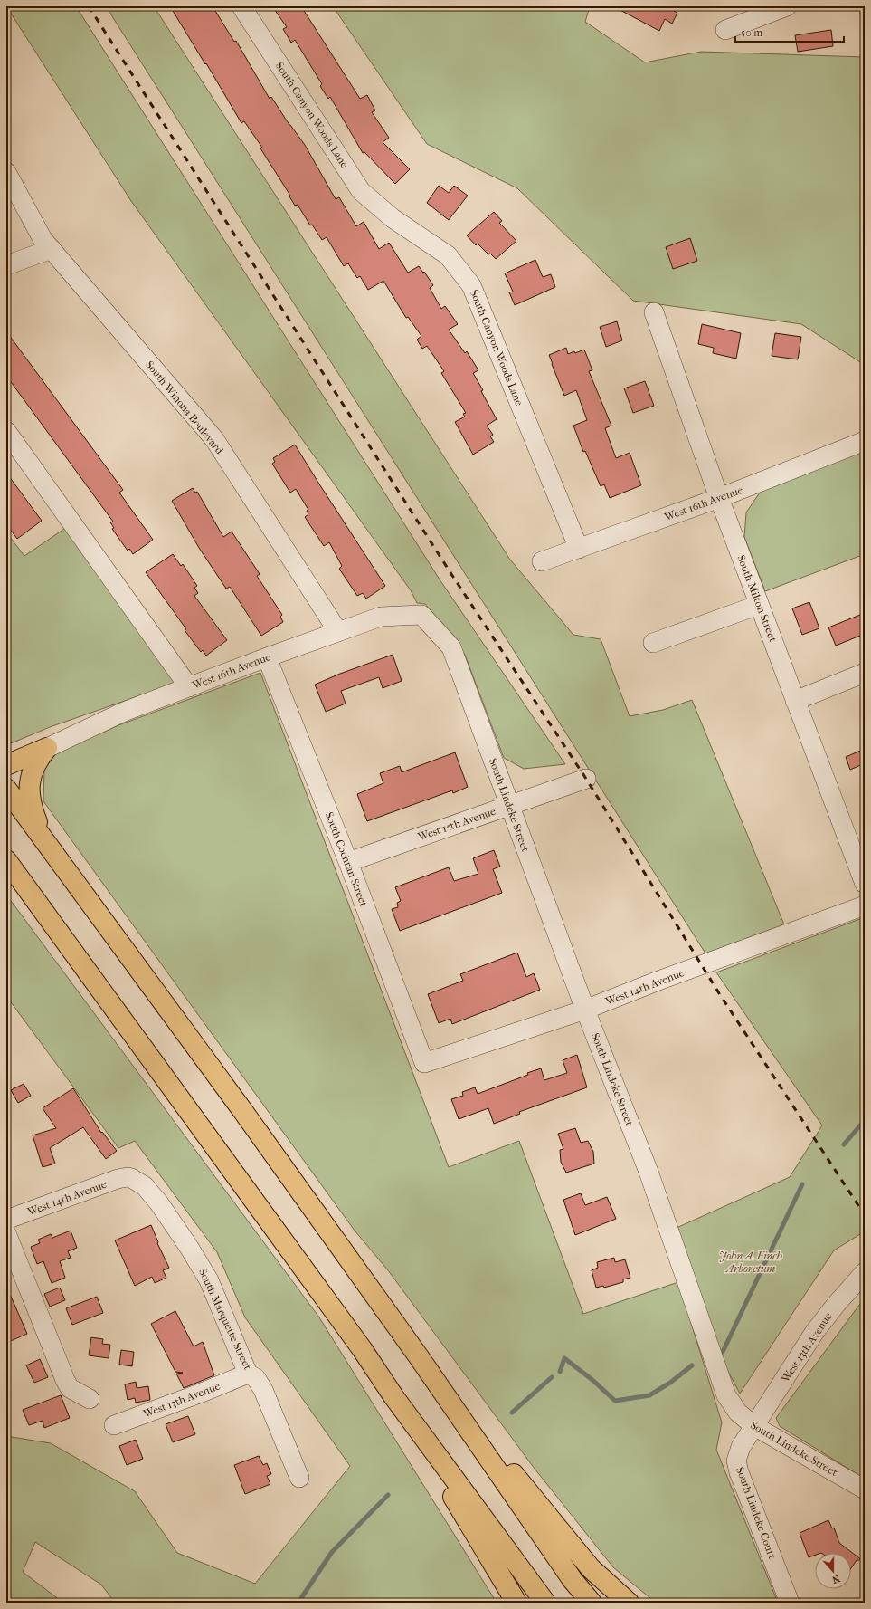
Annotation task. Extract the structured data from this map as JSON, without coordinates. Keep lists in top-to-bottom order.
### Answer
{
  "streets": {
    "street": [
      "South Canyon Woods Lane",
      "South Winona Boulevard",
      "West 16th Avenue",
      "South Milton Street",
      "South Lindeke Street",
      "West 15th Avenue",
      "South Cochran Street",
      "West 14th Avenue",
      "South Marquette Street",
      "West 13th Avenue",
      "South Lindeke Court"
    ]
  },
  "crossings": [
    ["South Canyon Woods Lane", "West 16th Avenue"],
    ["South Winona Boulevard", "West 16th Avenue"],
    ["West 16th Avenue", "South Milton Street"],
    ["West 16th Avenue", "South Lindeke Street"],
    ["West 16th Avenue", "South Cochran Street"],
    ["South Lindeke Street", "West 15th Avenue"],
    ["South Lindeke Street", "West 14th Avenue"],
    ["South Lindeke Street", "West 13th Avenue"],
    ["South Lindeke Street", "South Lindeke Court"],
    ["West 15th Avenue", "South Cochran Street"],
    ["South Cochran Street", "West 14th Avenue"],
    ["West 14th Avenue", "South Marquette Street"],
    ["South Marquette Street", "West 13th Avenue"],
    ["West 13th Avenue", "South Lindeke Court"]
  ],
  "parks": ["John A. Finch Arboretum"],
  "scale_bar": "50 m",
  "north": "bottom"
}
